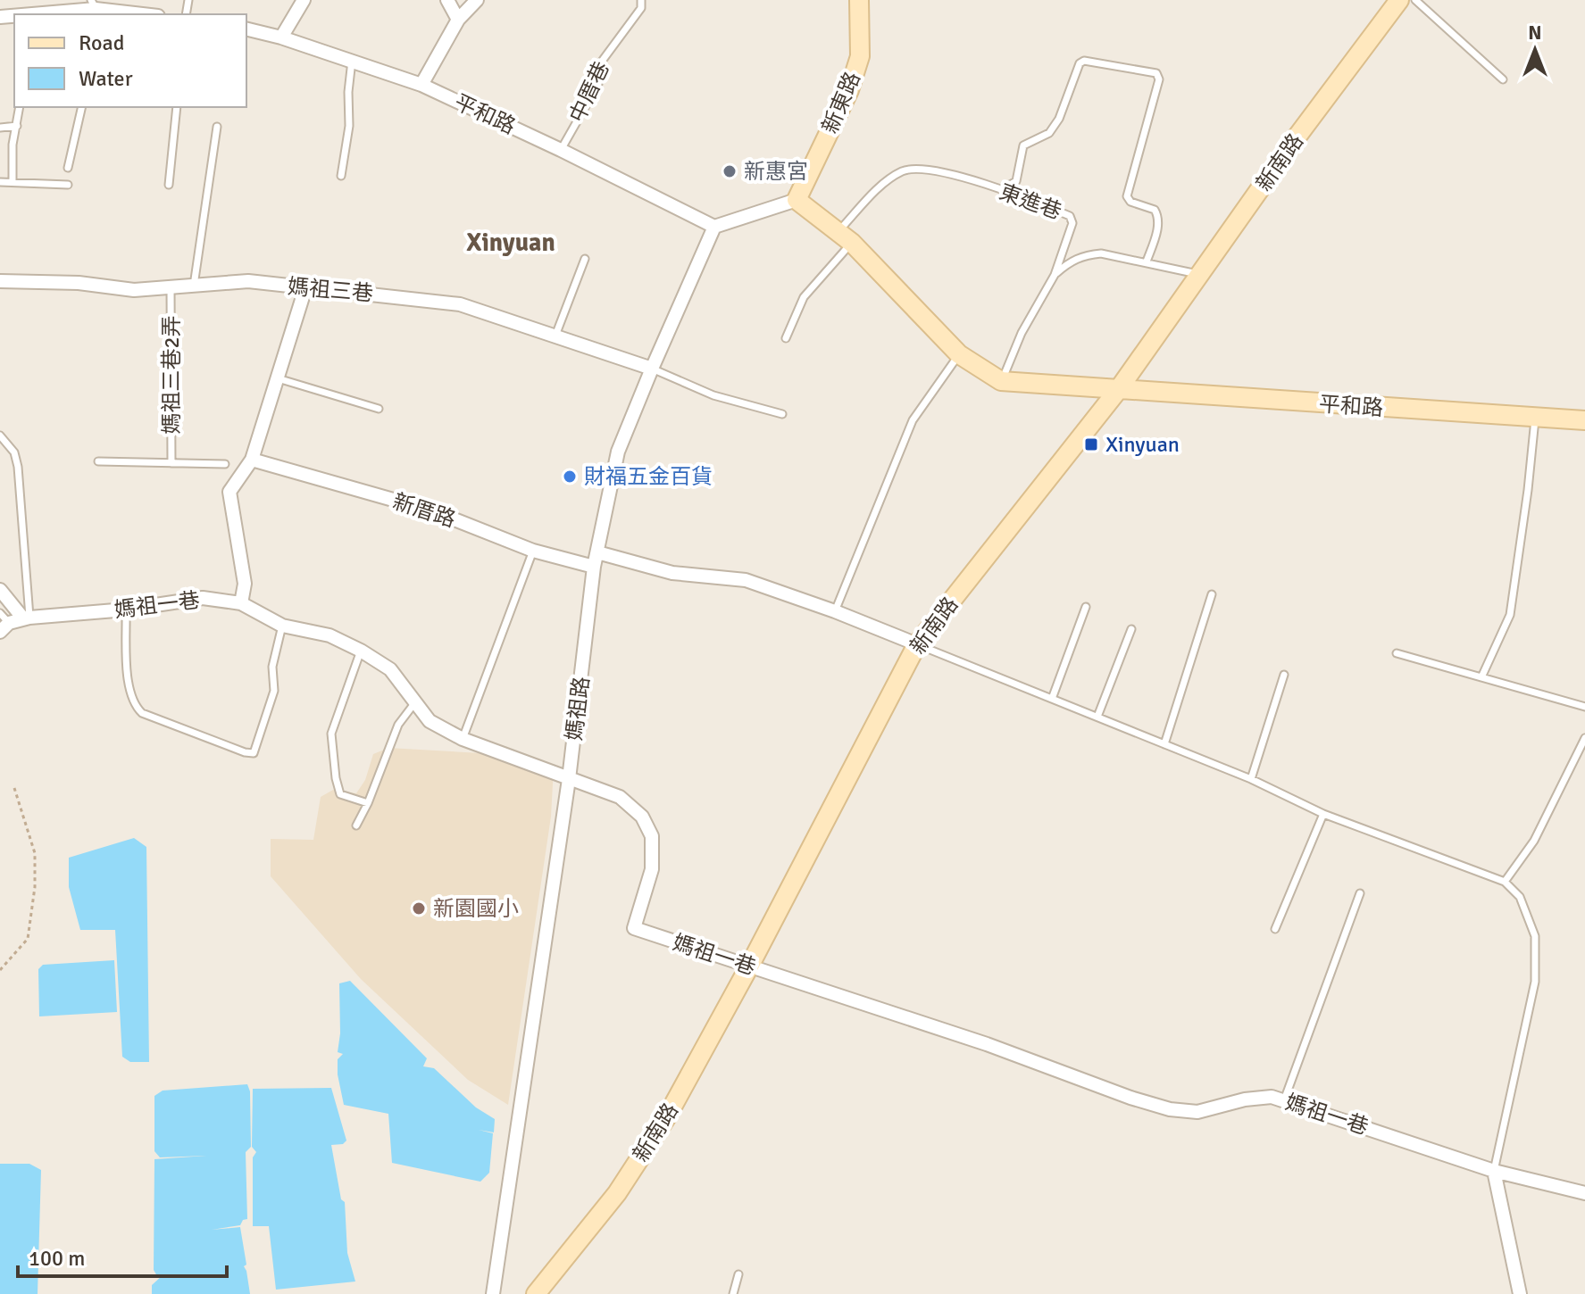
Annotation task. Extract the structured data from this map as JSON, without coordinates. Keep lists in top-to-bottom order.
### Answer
{
  "streets": {
    "street": [
      "新東路",
      "平和路",
      "新南路",
      "媽祖三巷",
      "新厝路",
      "媽祖一巷",
      "媽祖路"
    ],
    "lane": ["中厝巷", "東進巷", "媽祖三巷2弄"]
  },
  "crossings": [
    ["中厝巷", "平和路"],
    ["平和路", "新南路"],
    ["平和路", "東進巷"],
    ["平和路", "媽祖路"],
    ["新南路", "媽祖一巷"],
    ["媽祖三巷", "媽祖三巷2弄"],
    ["媽祖三巷", "媽祖路"],
    ["新厝路", "媽祖路"],
    ["媽祖一巷", "媽祖路"]
  ],
  "districts": ["Xinyuan"],
  "places": {
    "other": ["新惠宮", "財福五金百貨", "新園國小"],
    "transit": ["Xinyuan"]
  },
  "legend": ["Road", "Water"],
  "scale_bar": "100 m",
  "north": "top"
}
